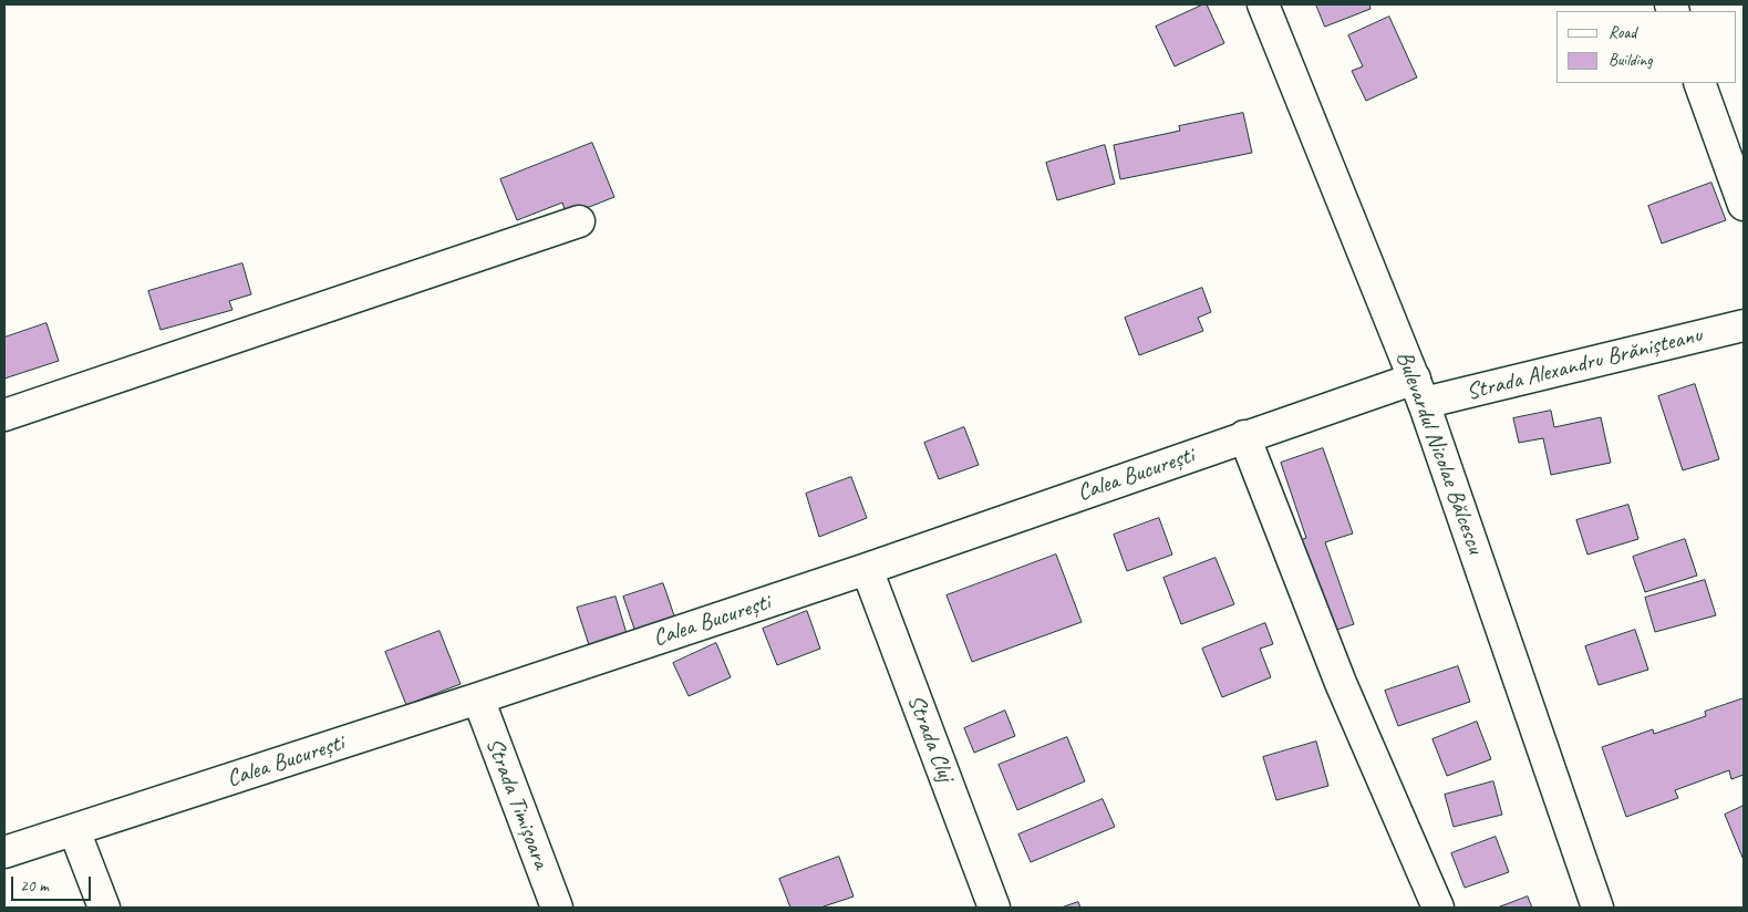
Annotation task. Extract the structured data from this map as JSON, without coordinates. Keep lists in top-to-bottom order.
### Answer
{
  "streets": {
    "street": [
      "Strada Alexandru Brănișteanu",
      "Bulevardul Nicolae Bălcescu",
      "Calea București",
      "Strada Cluj",
      "Strada Timișoara"
    ]
  },
  "crossings": [
    ["Strada Alexandru Brănișteanu", "Bulevardul Nicolae Bălcescu"],
    ["Strada Alexandru Brănișteanu", "Calea București"],
    ["Bulevardul Nicolae Bălcescu", "Calea București"],
    ["Calea București", "Strada Cluj"],
    ["Calea București", "Strada Timișoara"]
  ],
  "legend": ["Road", "Building"],
  "scale_bar": "20 m"
}
